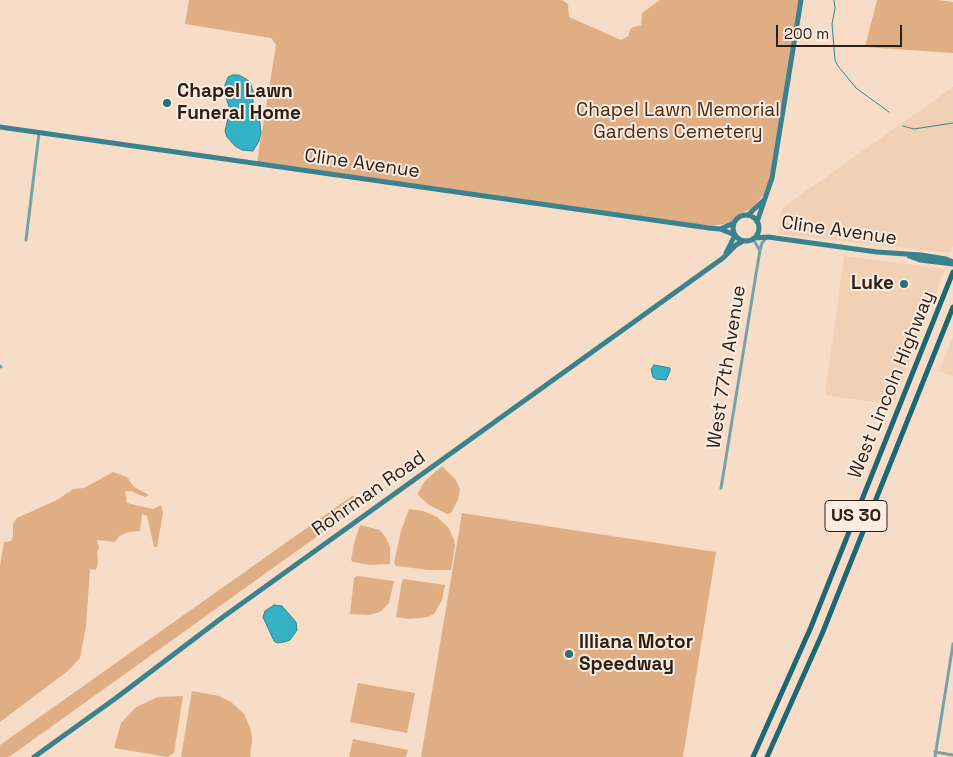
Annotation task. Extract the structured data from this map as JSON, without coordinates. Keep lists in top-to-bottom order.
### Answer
{
  "streets": {
    "main road": ["West Lincoln Highway", "US 30"],
    "street": ["Cline Avenue", "West 77th Avenue", "Rohrman Road"]
  },
  "crossings": [
    ["Cline Avenue", "West 77th Avenue"],
    ["Cline Avenue", "Rohrman Road"]
  ],
  "parks": ["Chapel Lawn Memorial Gardens Cemetery"],
  "places": ["Chapel Lawn Funeral Home", "Luke", "Illiana Motor Speedway"],
  "scale_bar": "200 m"
}
